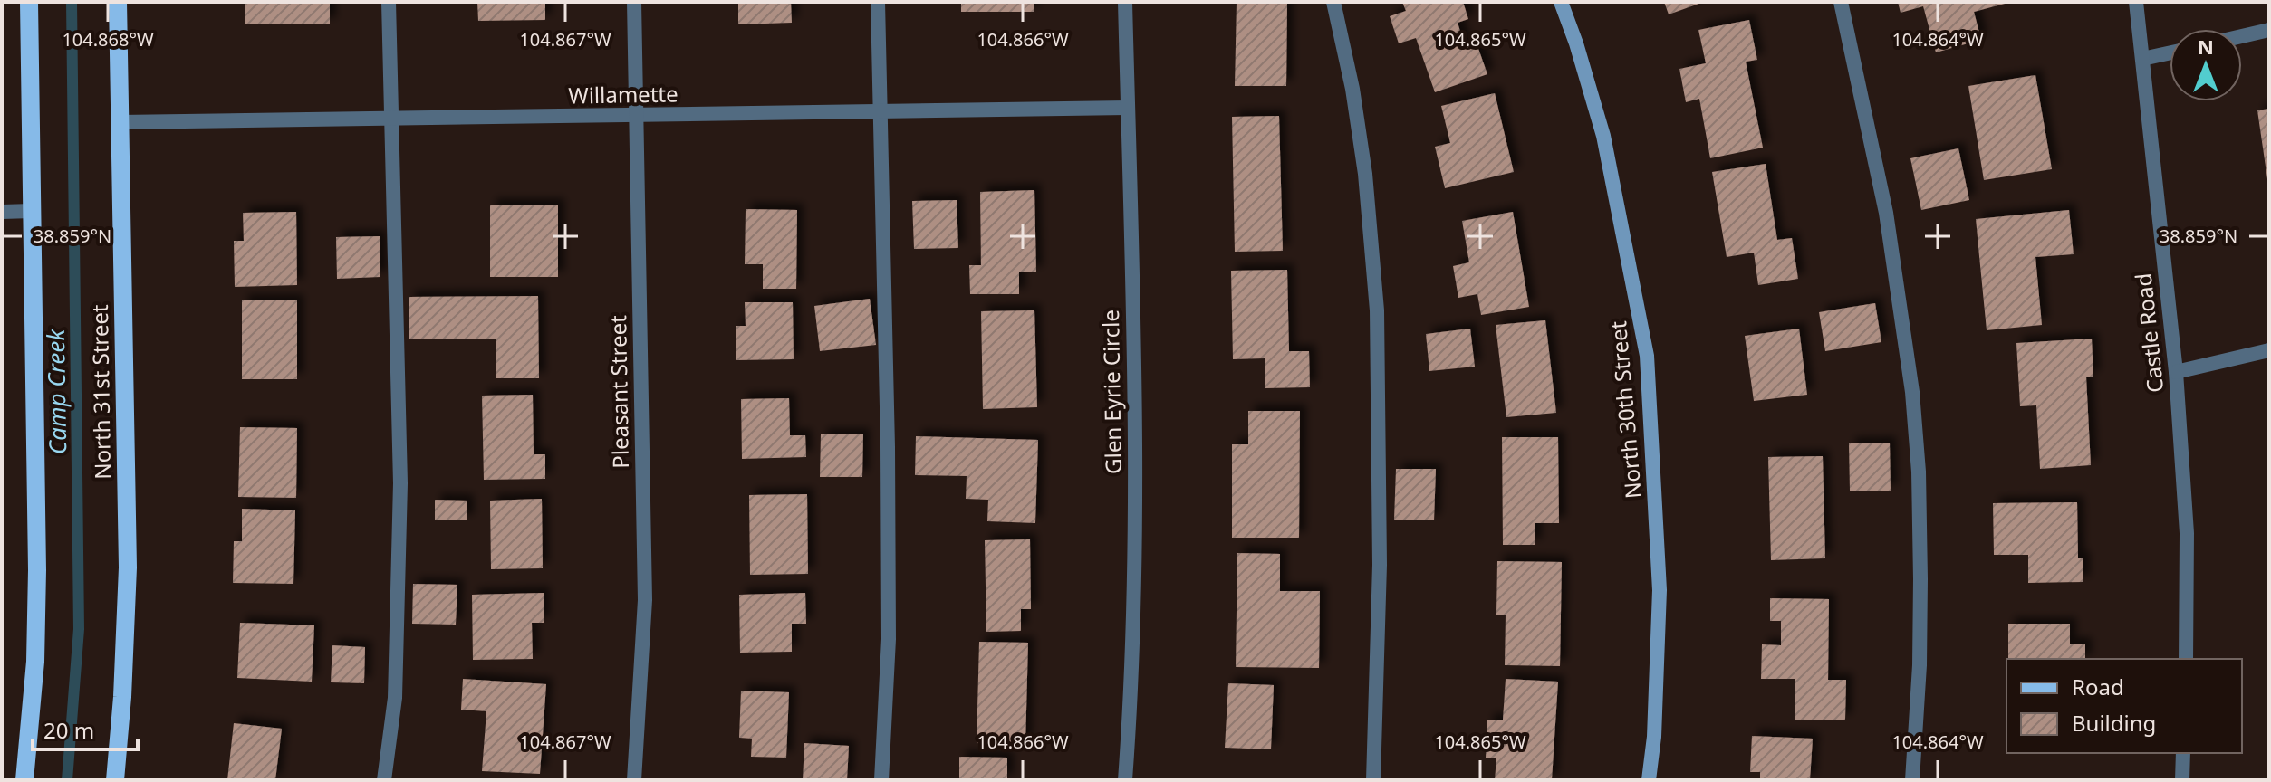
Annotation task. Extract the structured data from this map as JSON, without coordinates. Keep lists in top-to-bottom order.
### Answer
{
  "streets": {
    "main road": ["North 31st Street", "North 30th Street"],
    "street": [
      "Willamette",
      "Castle Road",
      "Pleasant Street",
      "Glen Eyrie Circle"
    ]
  },
  "crossings": [
    ["Willamette", "North 31st Street"],
    ["Willamette", "Pleasant Street"],
    ["Willamette", "Glen Eyrie Circle"]
  ],
  "water": ["Camp Creek"],
  "legend": ["Road", "Building"],
  "scale_bar": "20 m",
  "north": "top",
  "coordinates": [
    "104.868°W",
    "104.867°W",
    "104.866°W",
    "104.865°W",
    "104.864°W",
    "38.859°N"
  ]
}
